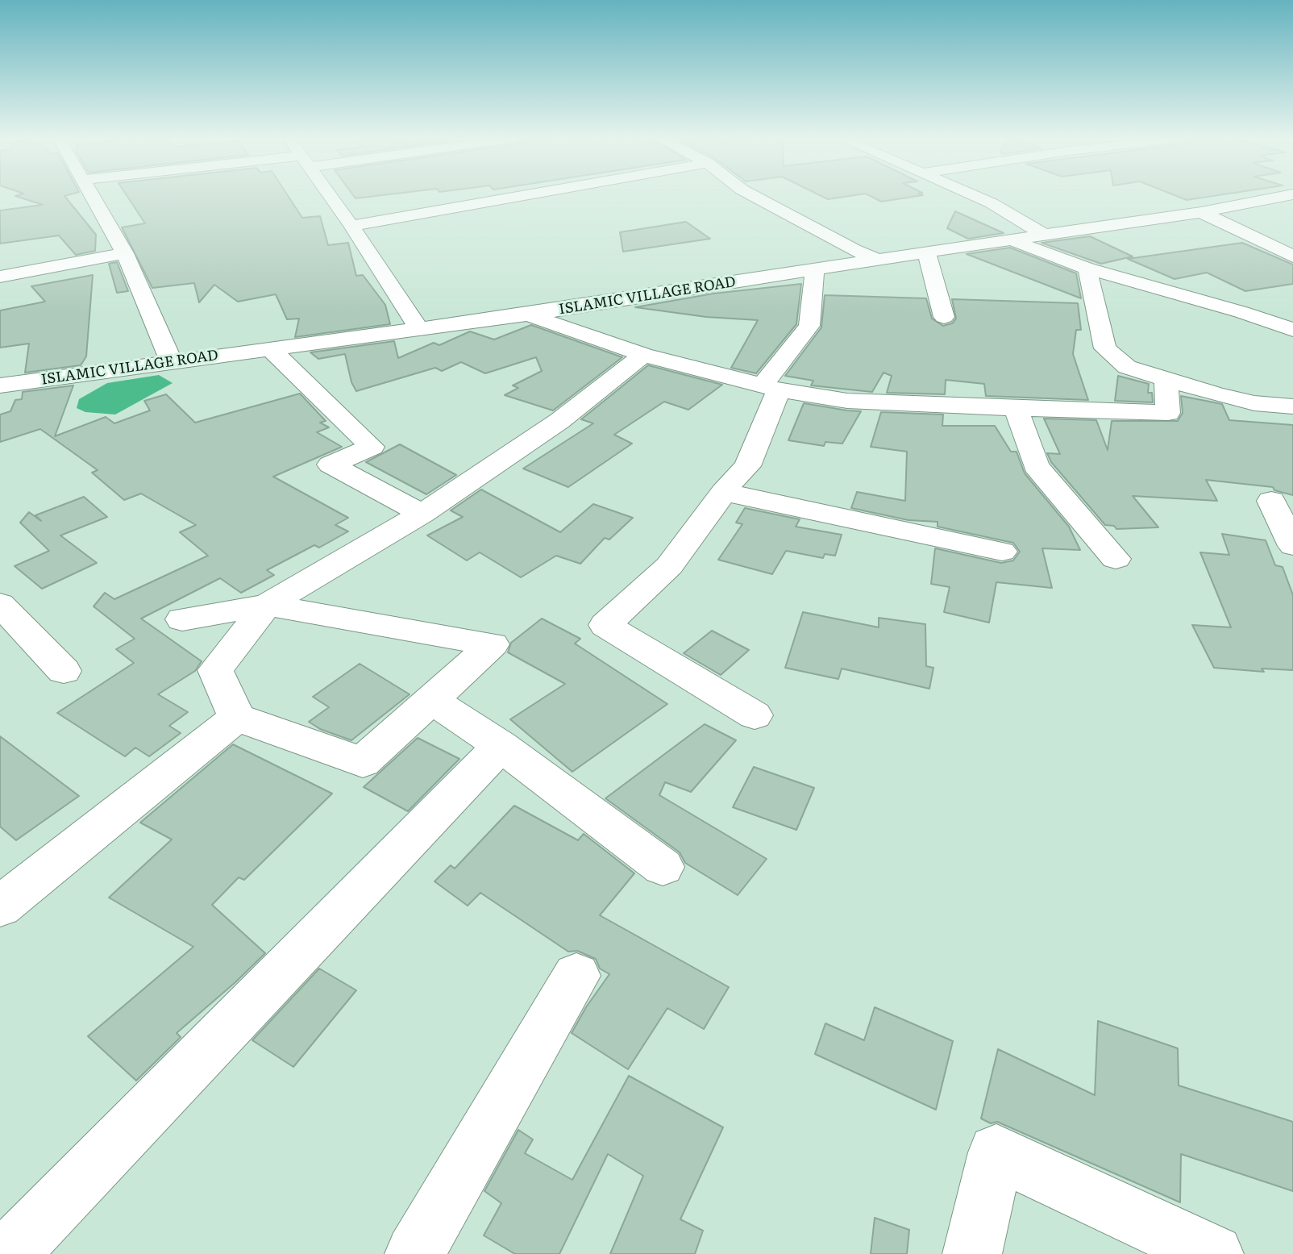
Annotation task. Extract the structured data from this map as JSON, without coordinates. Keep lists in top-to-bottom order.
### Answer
{
  "streets": {
    "street": ["ISLAMIC VILLAGE ROAD"]
  }
}
